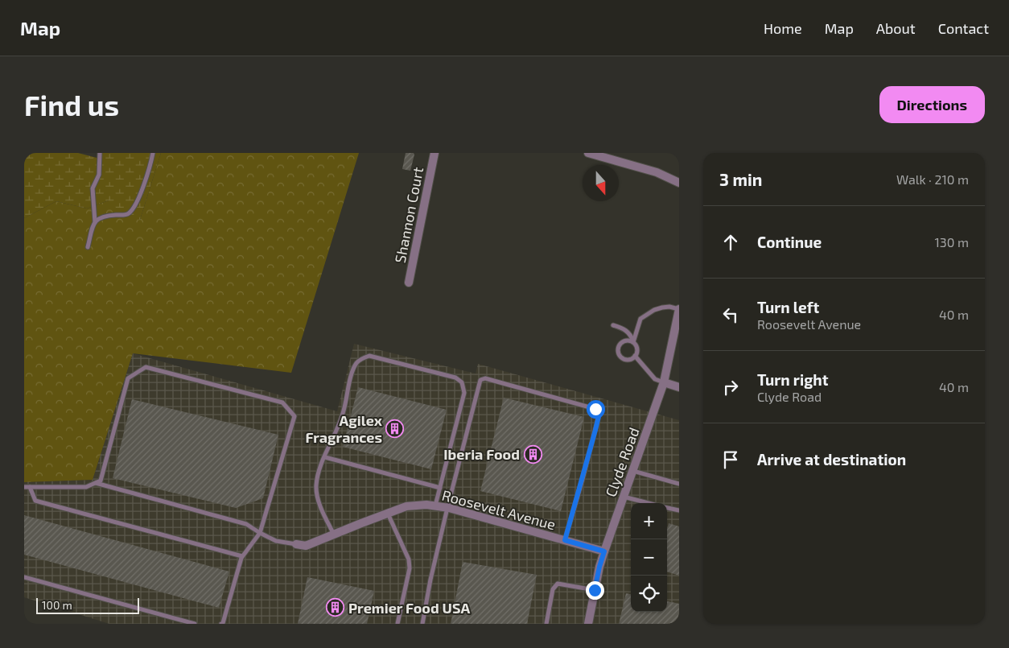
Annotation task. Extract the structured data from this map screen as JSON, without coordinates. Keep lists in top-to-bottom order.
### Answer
{
  "streets": {
    "street": ["Shannon Court", "Clyde Road", "Roosevelt Avenue"]
  },
  "crossings": [
    ["Clyde Road", "Roosevelt Avenue"]
  ],
  "places": {
    "building": ["Agilex Fragrances", "Iberia Food", "Premier Food USA"]
  },
  "scale_bar": "100 m",
  "north": "bottom",
  "page": {
    "header": "Map",
    "nav": [
      "Home",
      "Map",
      "About",
      "Contact"
    ],
    "buttons": "Directions",
    "title": "Find us",
    "heading": ["3 min", "Walk · 210 m"],
    "list": [
      ["Continue", "130 m"],
      ["Turn left", "Roosevelt Avenue", "40 m"],
      ["Turn right", "Clyde Road", "40 m"],
      "Arrive at destination"
    ],
    "map_buttons": ["+", "−"],
    "scale": "100 m"
  }
}
